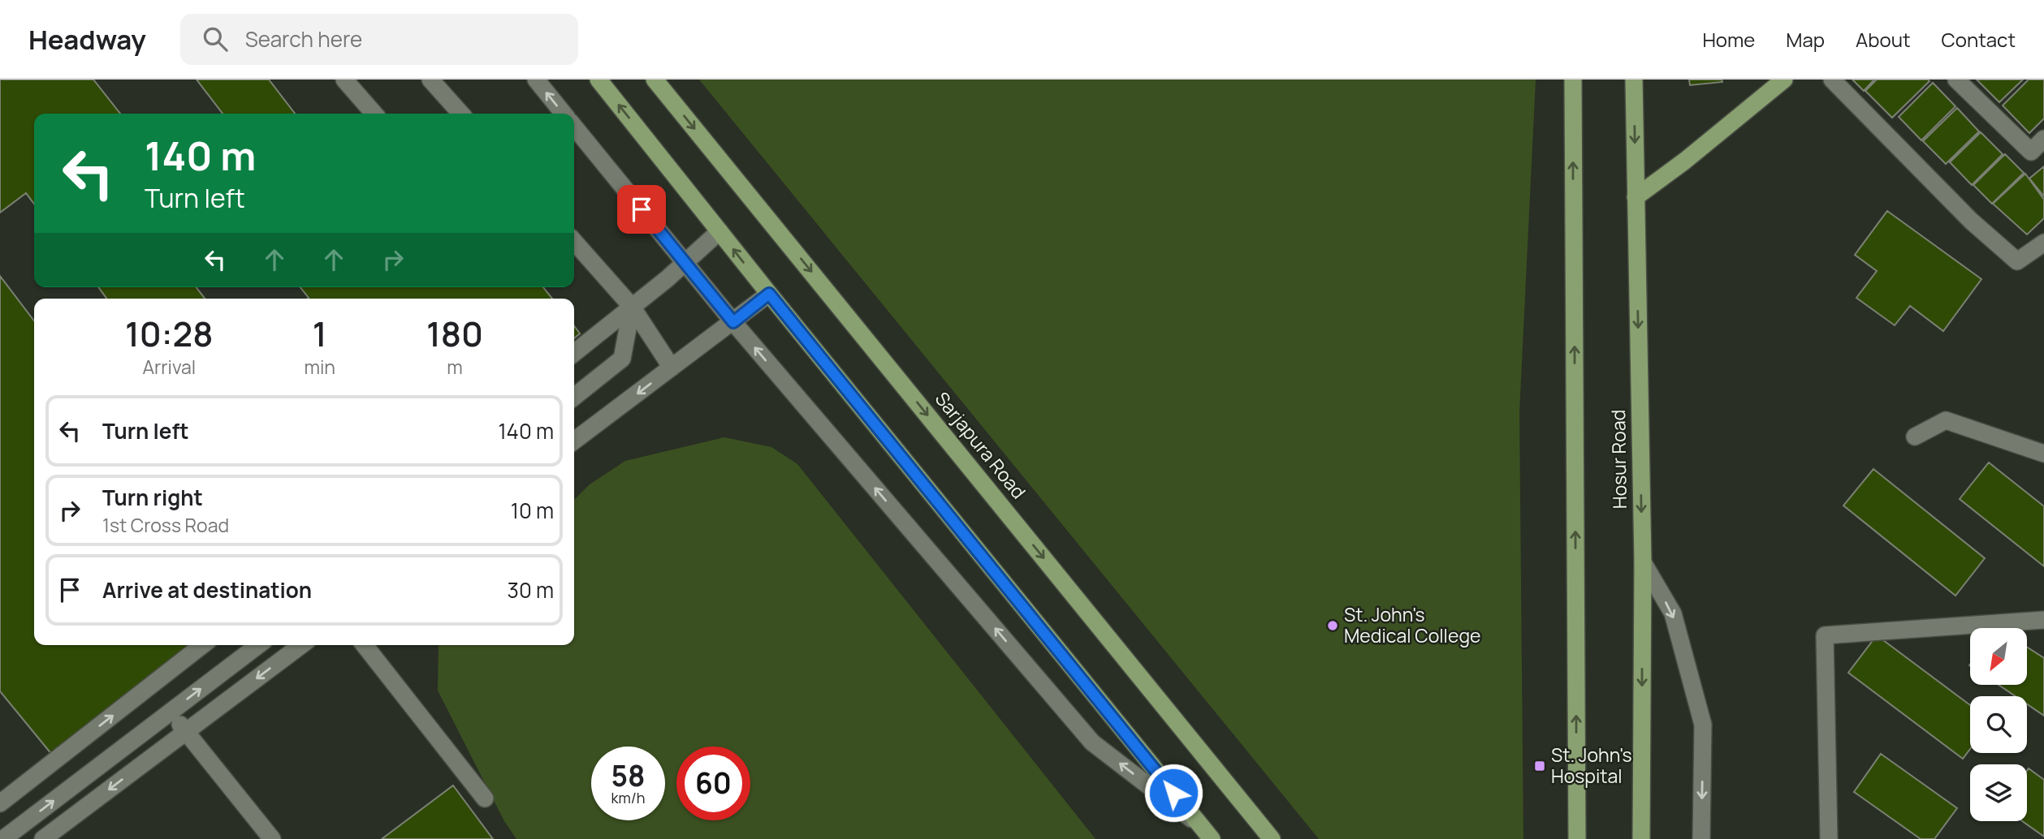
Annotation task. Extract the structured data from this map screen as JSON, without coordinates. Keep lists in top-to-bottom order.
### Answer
{
  "streets": {
    "main road": ["Sarjapura Road", "Hosur Road"]
  },
  "places": {
    "other": ["St. John's Medical College"],
    "transit": ["St. John's Hospital"]
  },
  "north": "bottom left",
  "page": {
    "header": "Headway",
    "search": "Search here",
    "nav": [
      "Home",
      "Map",
      "About",
      "Contact"
    ],
    "turn": ["140 m", "Turn left"],
    "eta": [
      "10:28",
      "Arrival",
      "1",
      "min",
      "180",
      "m"
    ],
    "list": [
      {
        "name": "Turn left",
        "value": "140 m"
      },
      {
        "name": "Turn right",
        "note": "1st Cross Road",
        "value": "10 m"
      },
      {
        "name": "Arrive at destination",
        "value": "30 m"
      }
    ],
    "speed": "58 km/h",
    "limit": "60"
  }
}
